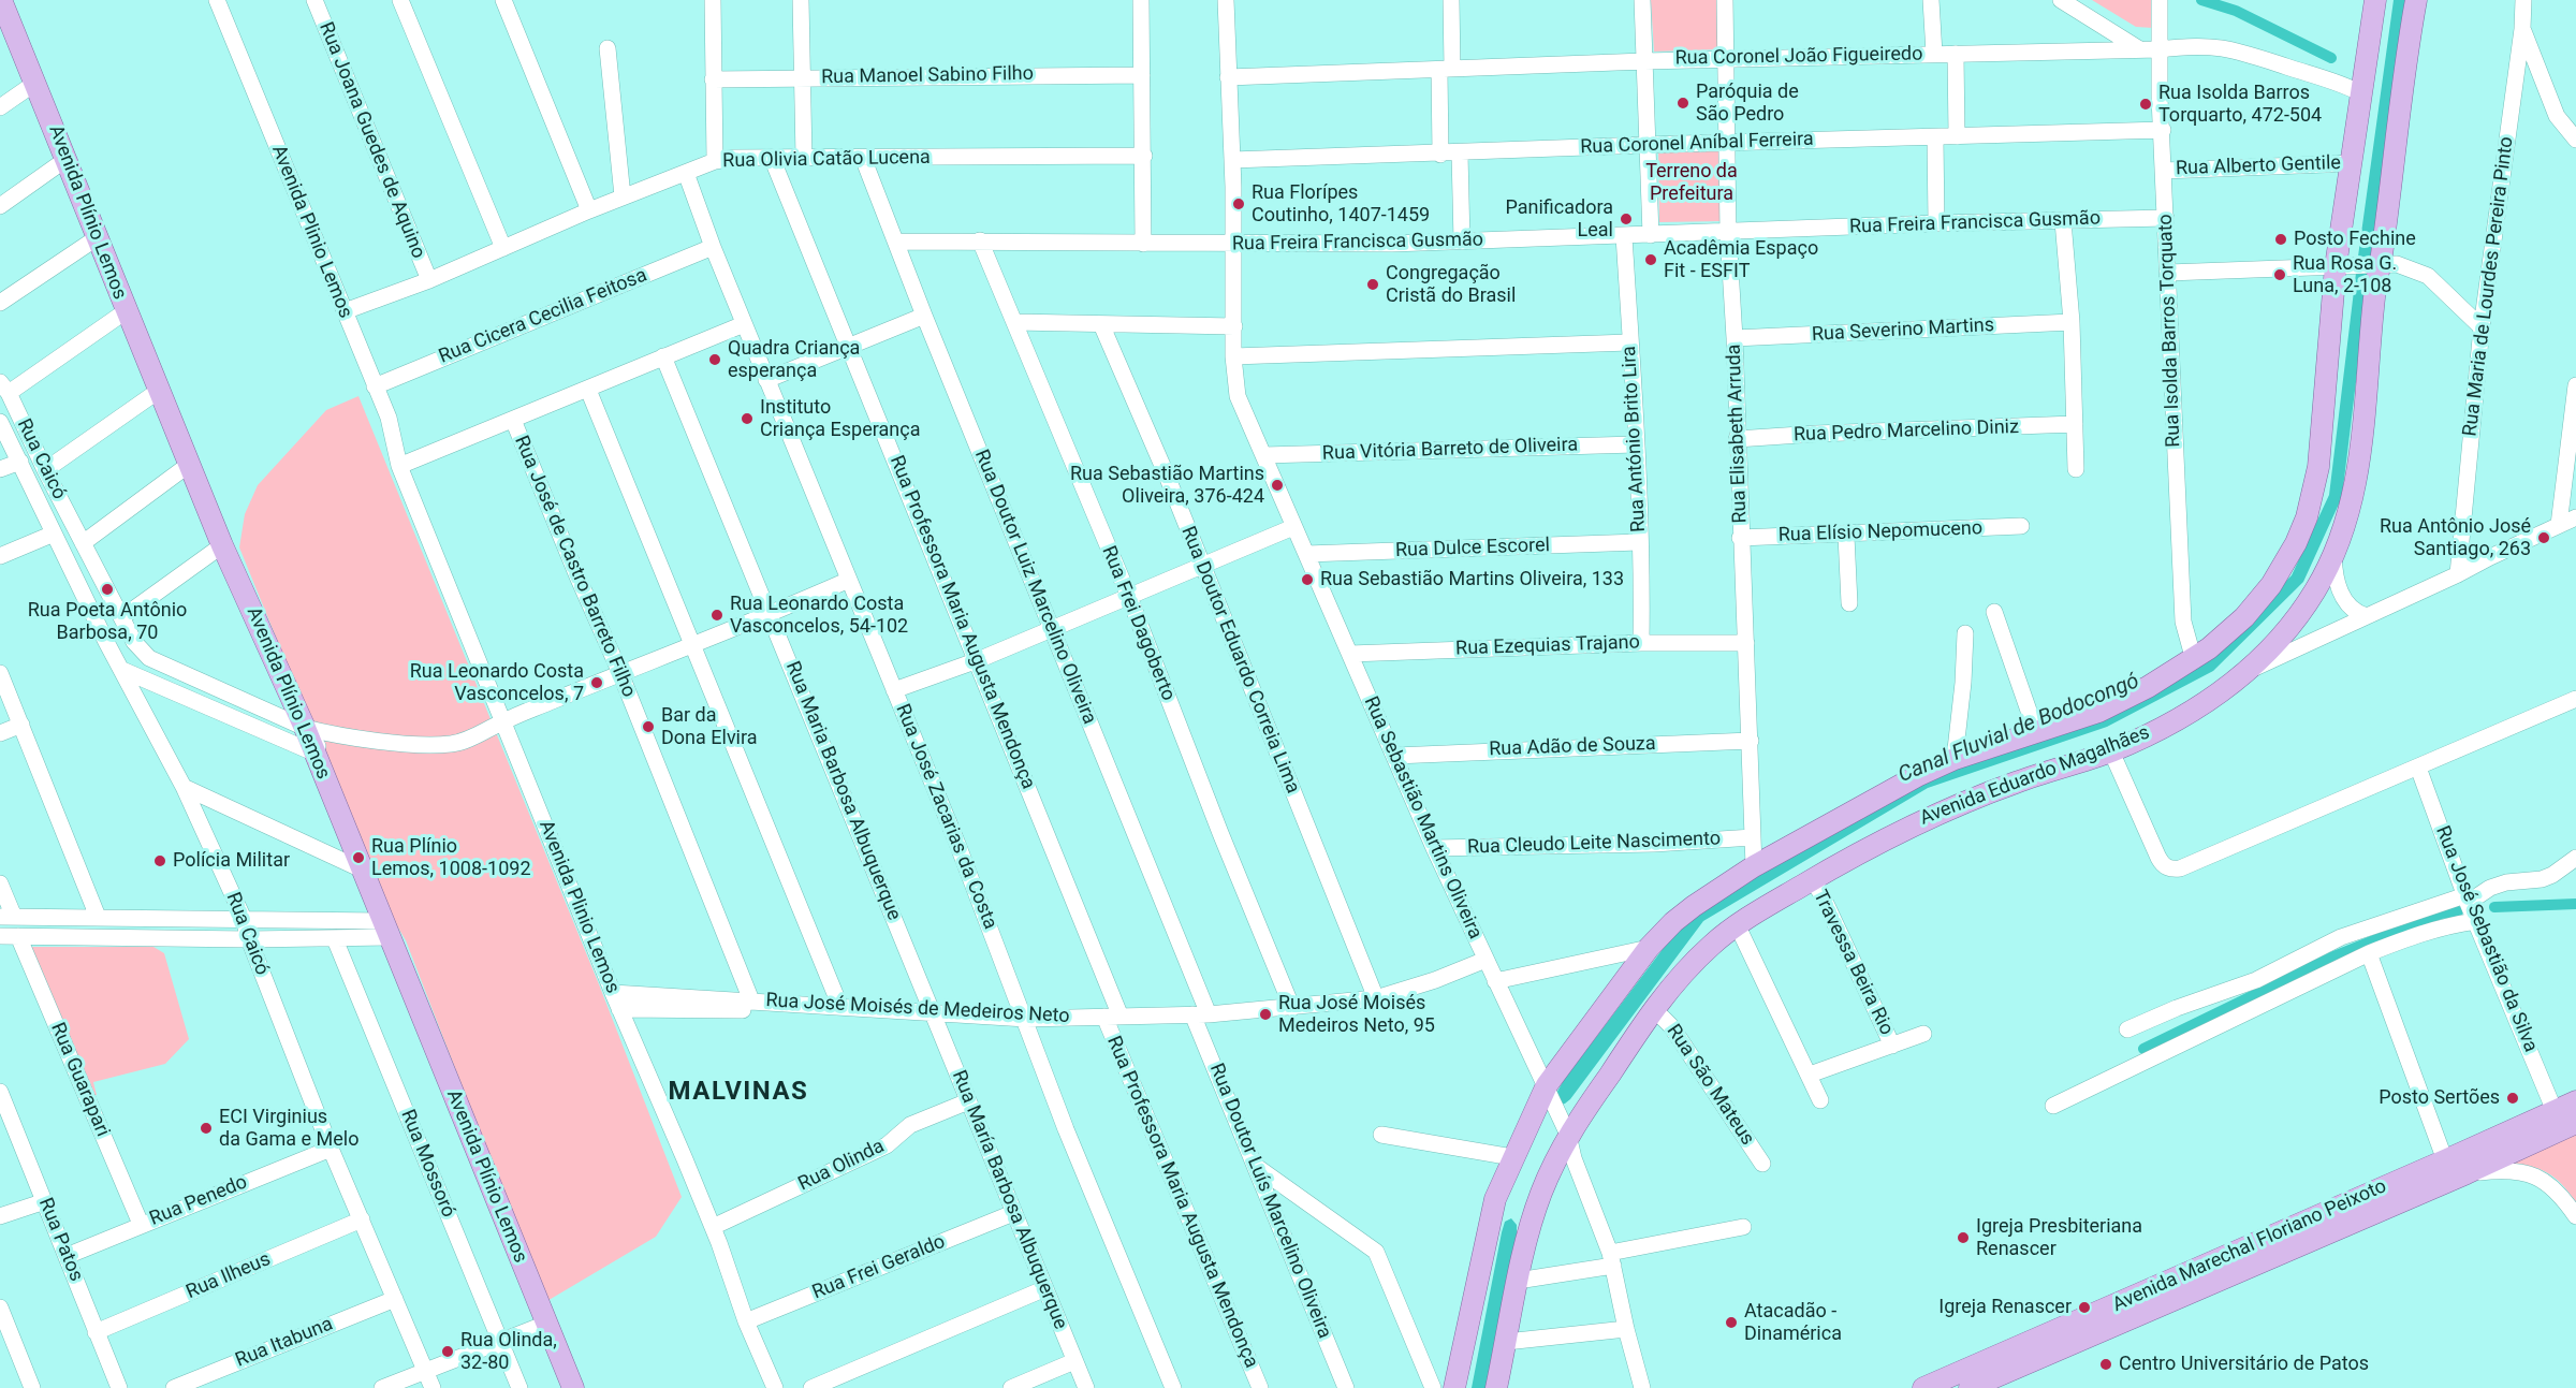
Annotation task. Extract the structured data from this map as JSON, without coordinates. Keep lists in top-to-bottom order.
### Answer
{
  "streets": {
    "main road": ["Avenida Plínio Lemos", "Avenida Eduardo Magalhães", "Avenida Marechal Floriano Peixoto"],
    "street": [
      "Rua Coronel João Figueiredo",
      "Rua Manoel Sabino Filho",
      "Rua Joana Guedes de Aquino",
      "Rua Coronel Aníbal Ferreira",
      "Rua Olivia Catão Lucena",
      "Rua Alberto Gentile",
      "Rua Freira Francisca Gusmão",
      "Avenida Plinio Lemos",
      "Rua Maria de Lourdes Pereira Pinto",
      "Rua Cicera Cecilia Feitosa",
      "Rua Severino Martins",
      "Rua Isolda Barros Torquato",
      "Rua Pedro Marcelino Diniz",
      "Rua Elisabeth Arruda",
      "Rua António Brito Lira",
      "Rua Vitória Barreto de Oliveira",
      "Rua Caicó",
      "Rua Elísio Nepomuceno",
      "Rua Dulce Escorel",
      "Rua José de Castro Barreto Filho",
      "Rua Doutor Luiz Marcelino Oliveira",
      "Rua Professora Maria Augusta Mendonça",
      "Rua Frei Dagoberto",
      "Rua Ezequias Trajano",
      "Rua Doutor Eduardo Correia Lima",
      "Rua Adão de Souza",
      "Rua Maria Barbosa Albuquerque",
      "Rua José Zacarias da Costa",
      "Rua Sebastião Martins Oliveira",
      "Rua Cleudo Leite Nascimento",
      "Rua José Sebastião da Silva",
      "Travessa Beira Rio",
      "Rua José Moisés de Medeiros Neto",
      "Rua Guarapari",
      "Rua São Mateus",
      "Rua Mossoró",
      "Rua Olinda",
      "Rua María Barbosa Albuquerque",
      "Rua Penedo",
      "Rua Doutor Luís Marcelino Oliveira",
      "Rua Patos",
      "Rua Frei Geraldo",
      "Rua Ilheus",
      "Rua Itabuna"
    ]
  },
  "crossings": [
    ["Rua Coronel João Figueiredo", "Rua Isolda Barros Torquato"],
    ["Rua Coronel João Figueiredo", "Rua Elisabeth Arruda"],
    ["Rua Coronel João Figueiredo", "Avenida Eduardo Magalhães"],
    ["Rua Coronel João Figueiredo", "Rua Sebastião Martins Oliveira"],
    ["Rua Joana Guedes de Aquino", "Rua Olivia Catão Lucena"],
    ["Rua Coronel Aníbal Ferreira", "Rua Isolda Barros Torquato"],
    ["Rua Coronel Aníbal Ferreira", "Rua Elisabeth Arruda"],
    ["Rua Coronel Aníbal Ferreira", "Rua Sebastião Martins Oliveira"],
    ["Rua Olivia Catão Lucena", "Avenida Plinio Lemos"],
    ["Rua Olivia Catão Lucena", "Rua Doutor Luiz Marcelino Oliveira"],
    ["Rua Olivia Catão Lucena", "Rua Professora Maria Augusta Mendonça"],
    ["Rua Olivia Catão Lucena", "Rua José Zacarias da Costa"],
    ["Rua Alberto Gentile", "Rua Isolda Barros Torquato"],
    ["Rua Alberto Gentile", "Avenida Eduardo Magalhães"],
    ["Avenida Plínio Lemos", "Rua Caicó"],
    ["Rua Freira Francisca Gusmão", "Rua Isolda Barros Torquato"],
    ["Rua Freira Francisca Gusmão", "Rua Elisabeth Arruda"],
    ["Rua Freira Francisca Gusmão", "Rua António Brito Lira"],
    ["Rua Freira Francisca Gusmão", "Rua Doutor Luiz Marcelino Oliveira"],
    ["Rua Freira Francisca Gusmão", "Rua Frei Dagoberto"],
    ["Rua Freira Francisca Gusmão", "Rua Sebastião Martins Oliveira"],
    ["Avenida Plinio Lemos", "Rua Cicera Cecilia Feitosa"],
    ["Avenida Plinio Lemos", "Rua Caicó"],
    ["Avenida Plinio Lemos", "Rua José Moisés de Medeiros Neto"],
    ["Avenida Plinio Lemos", "Rua Olinda"],
    ["Avenida Plinio Lemos", "Rua Frei Geraldo"],
    ["Rua Cicera Cecilia Feitosa", "Rua José Zacarias da Costa"],
    ["Rua Severino Martins", "Rua Elisabeth Arruda"],
    ["Rua Isolda Barros Torquato", "Avenida Eduardo Magalhães"],
    ["Rua Pedro Marcelino Diniz", "Rua Elisabeth Arruda"],
    ["Rua Elisabeth Arruda", "Rua Elísio Nepomuceno"],
    ["Rua Elisabeth Arruda", "Rua Ezequias Trajano"],
    ["Rua Elisabeth Arruda", "Rua Adão de Souza"],
    ["Rua Elisabeth Arruda", "Avenida Eduardo Magalhães"],
    ["Rua Elisabeth Arruda", "Rua Cleudo Leite Nascimento"],
    ["Rua António Brito Lira", "Rua Vitória Barreto de Oliveira"],
    ["Rua António Brito Lira", "Rua Dulce Escorel"],
    ["Rua António Brito Lira", "Rua Ezequias Trajano"],
    ["Rua Vitória Barreto de Oliveira", "Rua Sebastião Martins Oliveira"],
    ["Rua Caicó", "Rua José de Castro Barreto Filho"],
    ["Rua Caicó", "Rua Maria Barbosa Albuquerque"],
    ["Rua Caicó", "Rua José Zacarias da Costa"],
    ["Rua Caicó", "Rua Penedo"],
    ["Rua Caicó", "Rua Ilheus"],
    ["Rua Caicó", "Rua Itabuna"],
    ["Rua Dulce Escorel", "Rua Sebastião Martins Oliveira"],
    ["Rua José de Castro Barreto Filho", "Rua José Moisés de Medeiros Neto"],
    ["Rua Doutor Luiz Marcelino Oliveira", "Rua José Moisés de Medeiros Neto"],
    ["Rua Doutor Luiz Marcelino Oliveira", "Rua Doutor Luís Marcelino Oliveira"],
    ["Rua Professora Maria Augusta Mendonça", "Rua José Moisés de Medeiros Neto"],
    ["Rua Frei Dagoberto", "Rua José Moisés de Medeiros Neto"],
    ["Rua Ezequias Trajano", "Rua Sebastião Martins Oliveira"],
    ["Rua Doutor Eduardo Correia Lima", "Rua José Moisés de Medeiros Neto"],
    ["Rua Adão de Souza", "Rua Sebastião Martins Oliveira"],
    ["Avenida Eduardo Magalhães", "Rua Sebastião Martins Oliveira"],
    ["Avenida Eduardo Magalhães", "Travessa Beira Rio"],
    ["Avenida Eduardo Magalhães", "Rua São Mateus"],
    ["Rua Maria Barbosa Albuquerque", "Rua José Moisés de Medeiros Neto"],
    ["Rua Maria Barbosa Albuquerque", "Rua María Barbosa Albuquerque"],
    ["Rua José Zacarias da Costa", "Rua José Moisés de Medeiros Neto"],
    ["Rua Sebastião Martins Oliveira", "Rua Cleudo Leite Nascimento"],
    ["Rua Sebastião Martins Oliveira", "Rua José Moisés de Medeiros Neto"],
    ["Rua José Sebastião da Silva", "Avenida Marechal Floriano Peixoto"],
    ["Rua José Moisés de Medeiros Neto", "Rua María Barbosa Albuquerque"],
    ["Rua José Moisés de Medeiros Neto", "Rua Doutor Luís Marcelino Oliveira"],
    ["Rua Guarapari", "Rua Penedo"],
    ["Rua Olinda", "Rua María Barbosa Albuquerque"],
    ["Rua María Barbosa Albuquerque", "Rua Frei Geraldo"],
    ["Rua Penedo", "Rua Patos"],
    ["Rua Patos", "Rua Ilheus"]
  ],
  "districts": ["MALVINAS"],
  "water": ["Canal Fluvial de Bodocongó"],
  "parks": ["Terreno da Prefeitura"],
  "places": [
    "Paróquia de São Pedro",
    "Rua Isolda Barros Torquarto, 472-504",
    "Rua Florípes Coutinho, 1407-1459",
    "Panificadora Leal",
    "Posto Fechine",
    "Acadêmia Espaço Fit - ESFIT",
    "Rua Rosa G. Luna, 2-108",
    "Congregação Cristã do Brasil",
    "Quadra Criança esperança",
    "Instituto Criança Esperança",
    "Rua Sebastião Martins Oliveira, 376-424",
    "Rua Antônio José Santiago, 263",
    "Rua Sebastião Martins Oliveira, 133",
    "Rua Poeta Antônio Barbosa, 70",
    "Rua Leonardo Costa Vasconcelos, 54-102",
    "Rua Leonardo Costa Vasconcelos, 7",
    "Bar da Dona Elvira",
    "Rua Plínio Lemos, 1008-1092",
    "Polícia Militar",
    "Rua José Moisés Medeiros Neto, 95",
    "Posto Sertões",
    "ECI Virginius da Gama e Melo",
    "Igreja Presbiteriana Renascer",
    "Igreja Renascer",
    "Atacadão - Dinamérica",
    "Rua Olinda, 32-80",
    "Centro Universitário de Patos"
  ]
}
